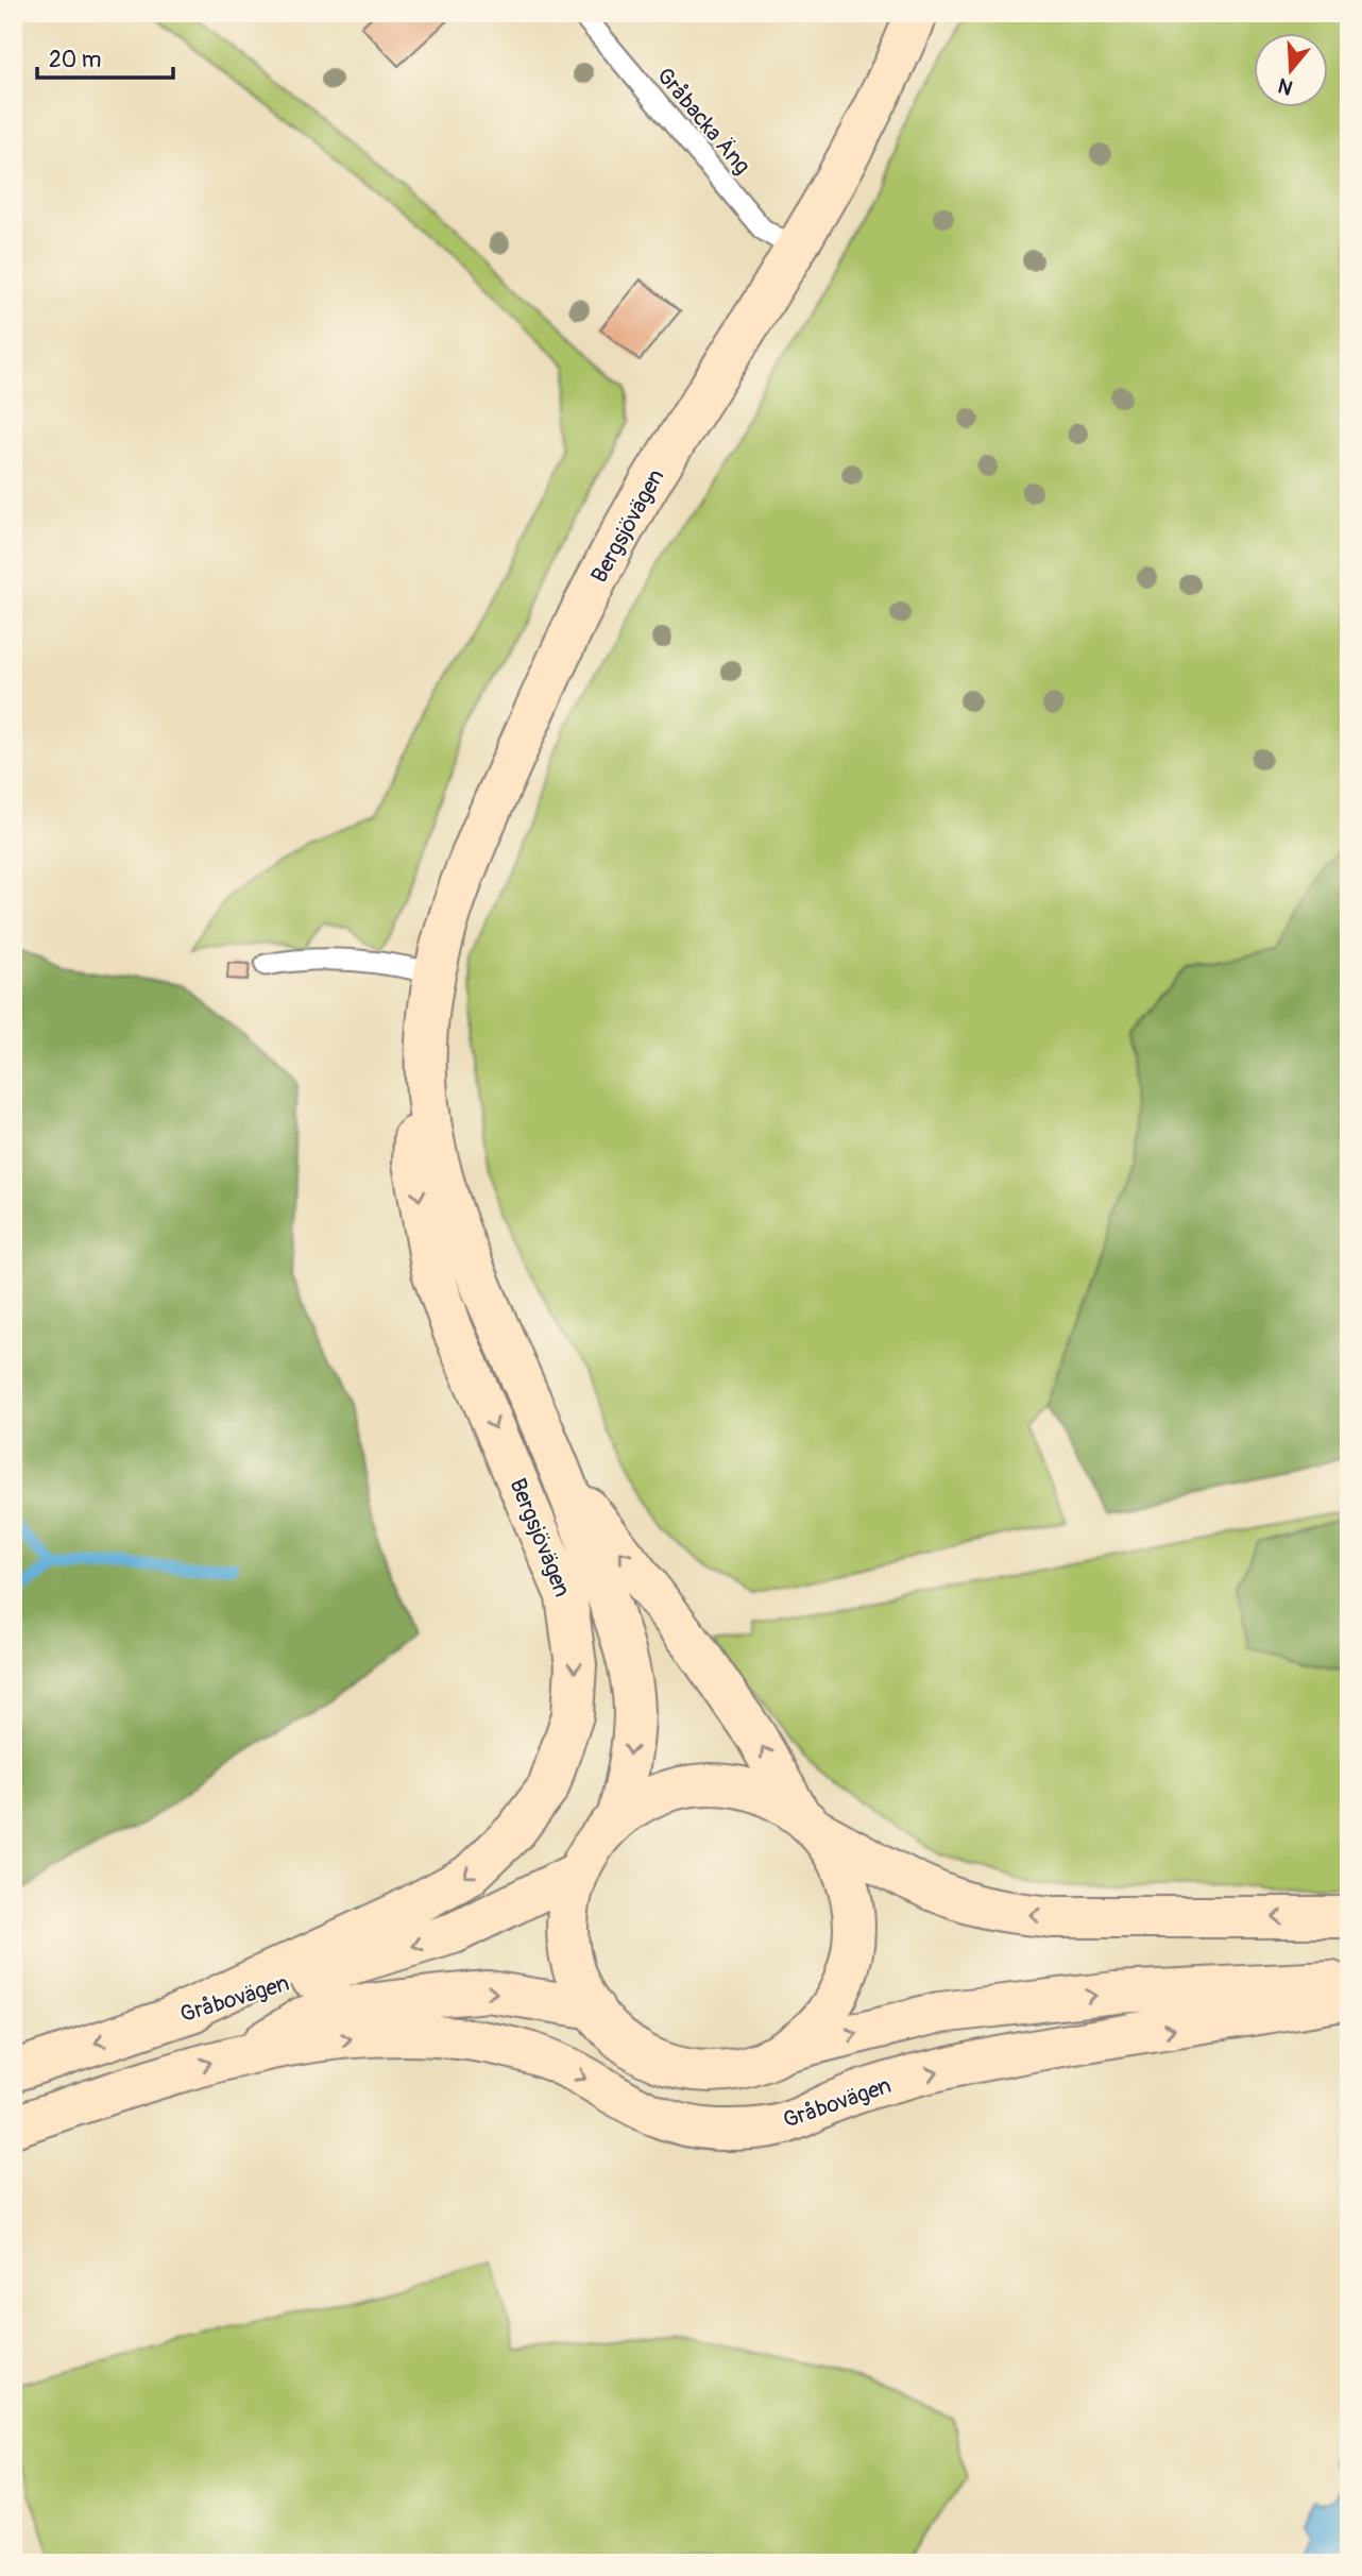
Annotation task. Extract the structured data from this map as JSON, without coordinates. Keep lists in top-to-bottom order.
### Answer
{
  "streets": {
    "main road": ["Bergsjövägen", "Gråbovägen"],
    "lane": ["Gråbacka Äng"]
  },
  "crossings": [
    ["Gråbacka Äng", "Bergsjövägen"],
    ["Bergsjövägen", "Gråbovägen"]
  ],
  "scale_bar": "20 m",
  "north": "bottom"
}
